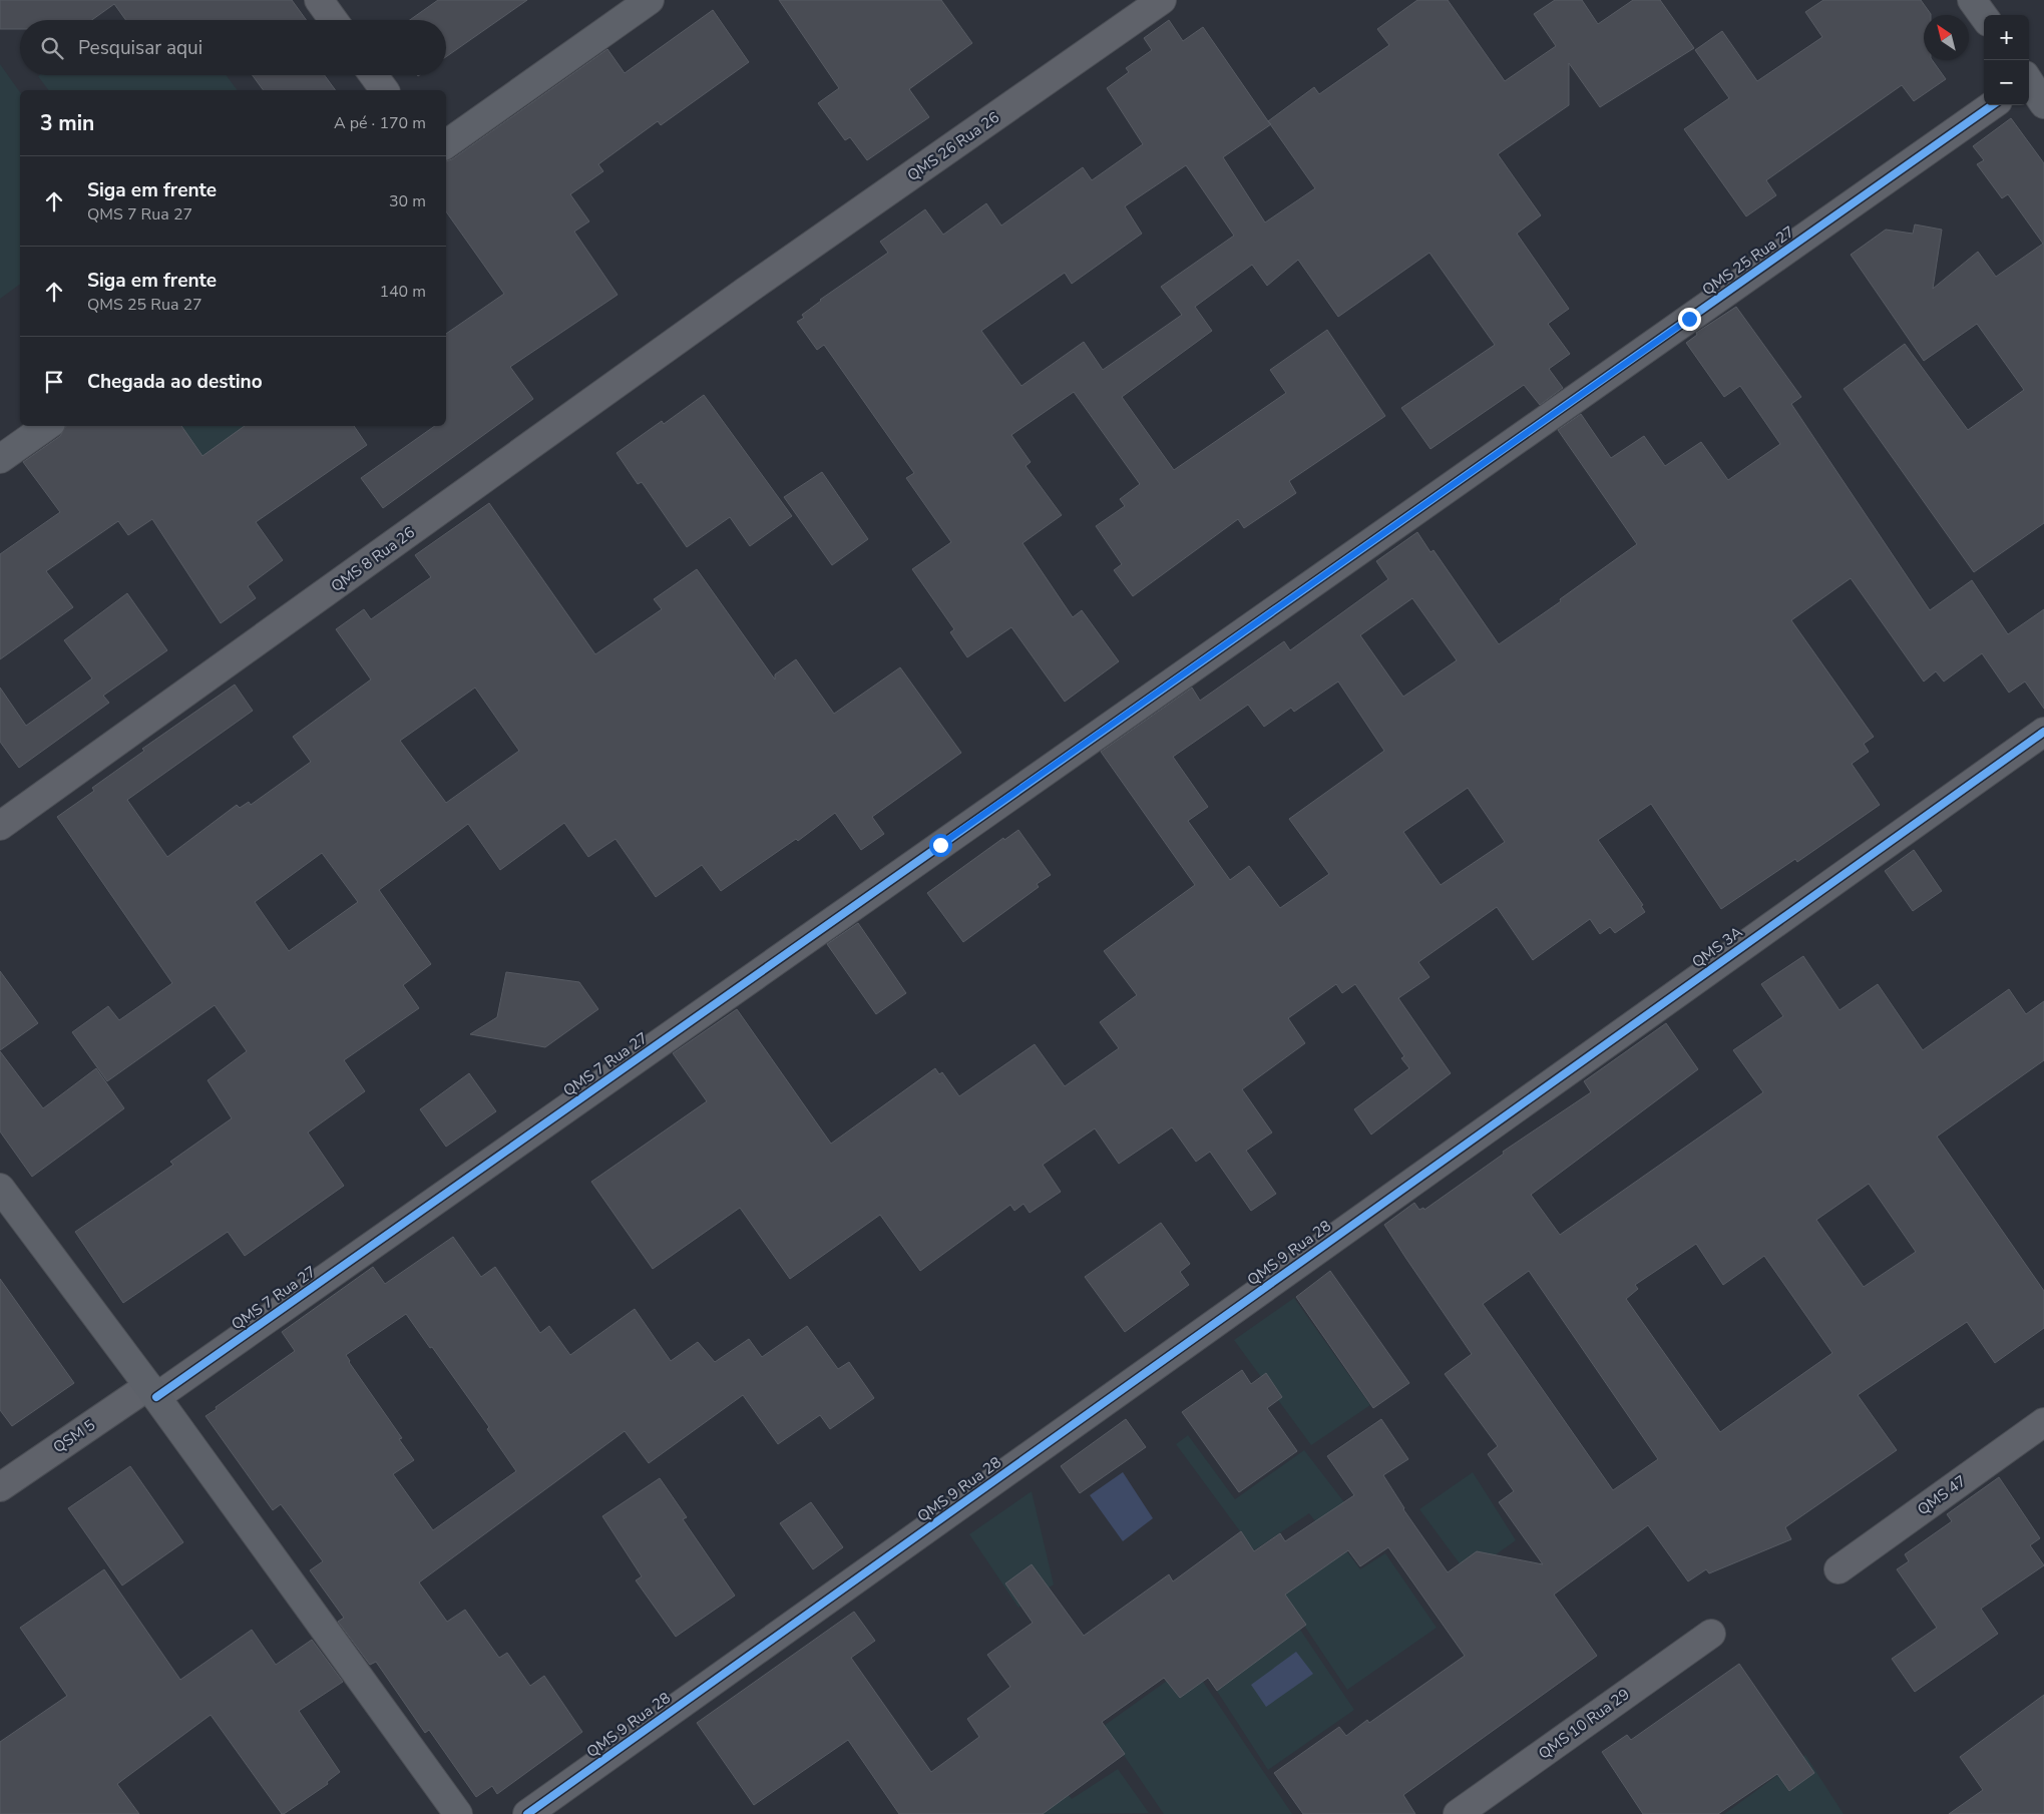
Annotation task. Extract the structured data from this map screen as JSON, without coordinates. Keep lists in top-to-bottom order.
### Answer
{
  "streets": {
    "street": [
      "QMS 26 Rua 26",
      "QMS 25 Rua 27",
      "QMS 8 Rua 26",
      "QMS 3A",
      "QMS 7 Rua 27",
      "QMS 9 Rua 28",
      "QSM 5",
      "QMS 47",
      "QMS 10 Rua 29"
    ]
  },
  "crossings": [
    ["QMS 26 Rua 26", "QMS 8 Rua 26"],
    ["QMS 25 Rua 27", "QMS 7 Rua 27"],
    ["QMS 3A", "QMS 9 Rua 28"],
    ["QMS 7 Rua 27", "QSM 5"]
  ],
  "north": "top left",
  "page": {
    "map_buttons": ["+", "−"],
    "search": "Pesquisar aqui",
    "heading": ["3 min", "A pé · 170 m"],
    "list": [
      ["Siga em frente", "QMS 7 Rua 27", "30 m"],
      ["Siga em frente", "QMS 25 Rua 27", "140 m"],
      "Chegada ao destino"
    ]
  }
}
